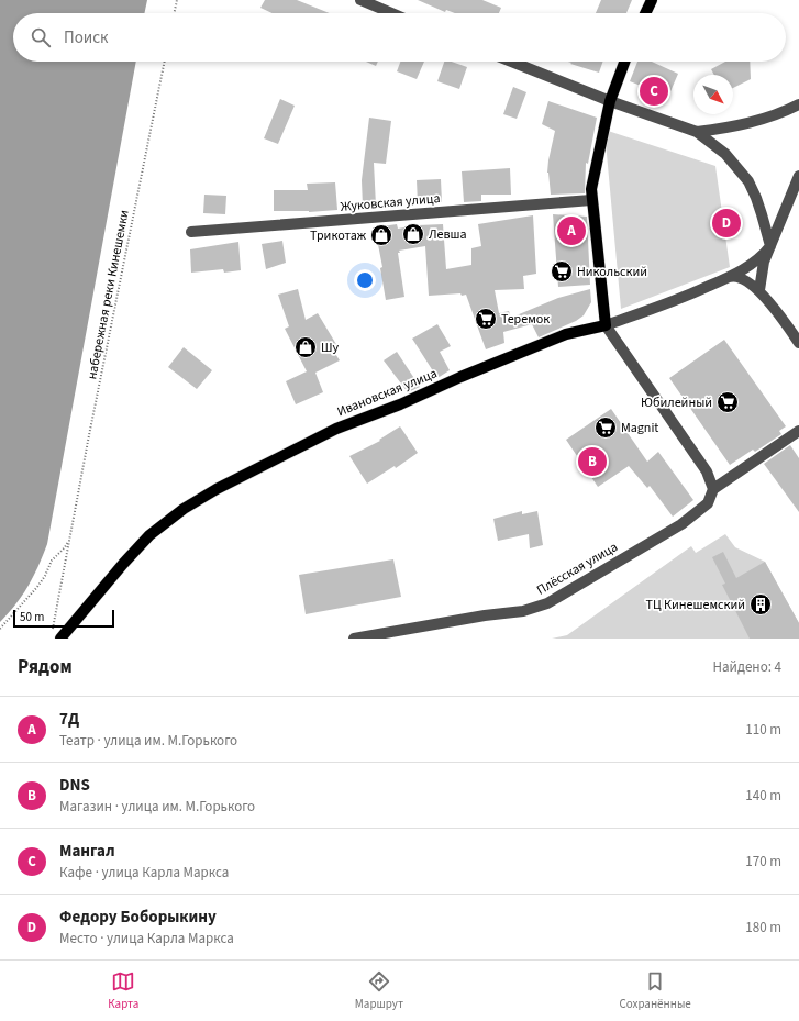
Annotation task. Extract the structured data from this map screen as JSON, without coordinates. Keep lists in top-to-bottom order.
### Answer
{
  "streets": {
    "main road": ["Ивановская улица"],
    "street": ["Жуковская улица", "Плёсская улица"],
    "path": ["набережная реки Кинешемки"]
  },
  "places": {
    "shop": ["Левша", "Трикотаж", "Шу"],
    "supermarket": [
      "Никольский",
      "Теремок",
      "Юбилейный",
      "Magnit"
    ],
    "building": ["ТЦ Кинешемский"]
  },
  "scale_bar": "50 m",
  "north": "bottom right",
  "page": {
    "search": "Поиск",
    "pins": [
      "C",
      "D",
      "A",
      "B"
    ],
    "scale": "50 m",
    "heading": ["Рядом", "Найдено: 4"],
    "list": [
      {
        "mark": "A",
        "name": "7Д",
        "note": "Театр · улица им. М.Горького",
        "value": "110 m"
      },
      {
        "mark": "B",
        "name": "DNS",
        "note": "Магазин · улица им. М.Горького",
        "value": "140 m"
      },
      {
        "mark": "C",
        "name": "Мангал",
        "note": "Кафе · улица Карла Маркса",
        "value": "170 m"
      },
      {
        "mark": "D",
        "name": "Федору Боборыкину",
        "note": "Место · улица Карла Маркса",
        "value": "180 m"
      }
    ],
    "nav": ["Карта", "Маршрут", "Сохранённые"]
  }
}
